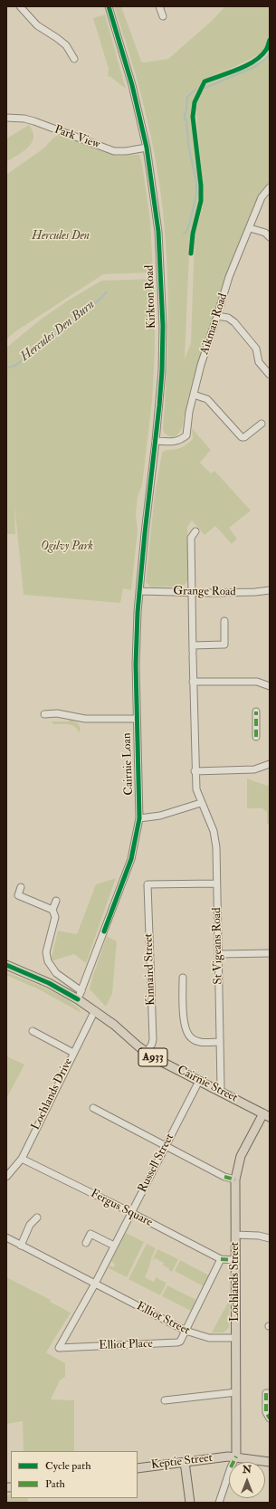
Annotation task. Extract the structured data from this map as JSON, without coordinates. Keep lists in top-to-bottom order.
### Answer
{
  "streets": {
    "main road": [
      "A933",
      "Cairnie Street",
      "Lochlands Street",
      "Keptie Street"
    ],
    "street": [
      "Park View",
      "Kirkton Road",
      "Aikman Road",
      "Grange Road",
      "Cairnie Loan",
      "St Vigeans Road",
      "Kinnaird Street",
      "Lochlands Drive",
      "Russell Street",
      "Fergus Square",
      "Elliot Street",
      "Elliot Place"
    ]
  },
  "crossings": [
    ["Park View", "Kirkton Road"],
    ["Kirkton Road", "Aikman Road"],
    ["Kirkton Road", "Grange Road"],
    ["Kirkton Road", "Cairnie Loan"],
    ["Grange Road", "Cairnie Loan"],
    ["Cairnie Loan", "A933"],
    ["St Vigeans Road", "Kinnaird Street"],
    ["St Vigeans Road", "Cairnie Street"],
    ["Kinnaird Street", "Cairnie Street"],
    ["A933", "Cairnie Street"],
    ["A933", "Lochlands Drive"],
    ["Cairnie Street", "Lochlands Drive"],
    ["Cairnie Street", "Russell Street"],
    ["Cairnie Street", "Lochlands Street"],
    ["Lochlands Drive", "Fergus Square"],
    ["Russell Street", "Fergus Square"],
    ["Russell Street", "Elliot Street"],
    ["Russell Street", "Elliot Place"],
    ["Lochlands Street", "Elliot Street"],
    ["Lochlands Street", "Keptie Street"],
    ["Elliot Street", "Elliot Place"]
  ],
  "water": ["Hercules Den Burn"],
  "parks": ["Hercules Den", "Ogilvy Park"],
  "legend": ["Cycle path", "Path"],
  "north": "top"
}
